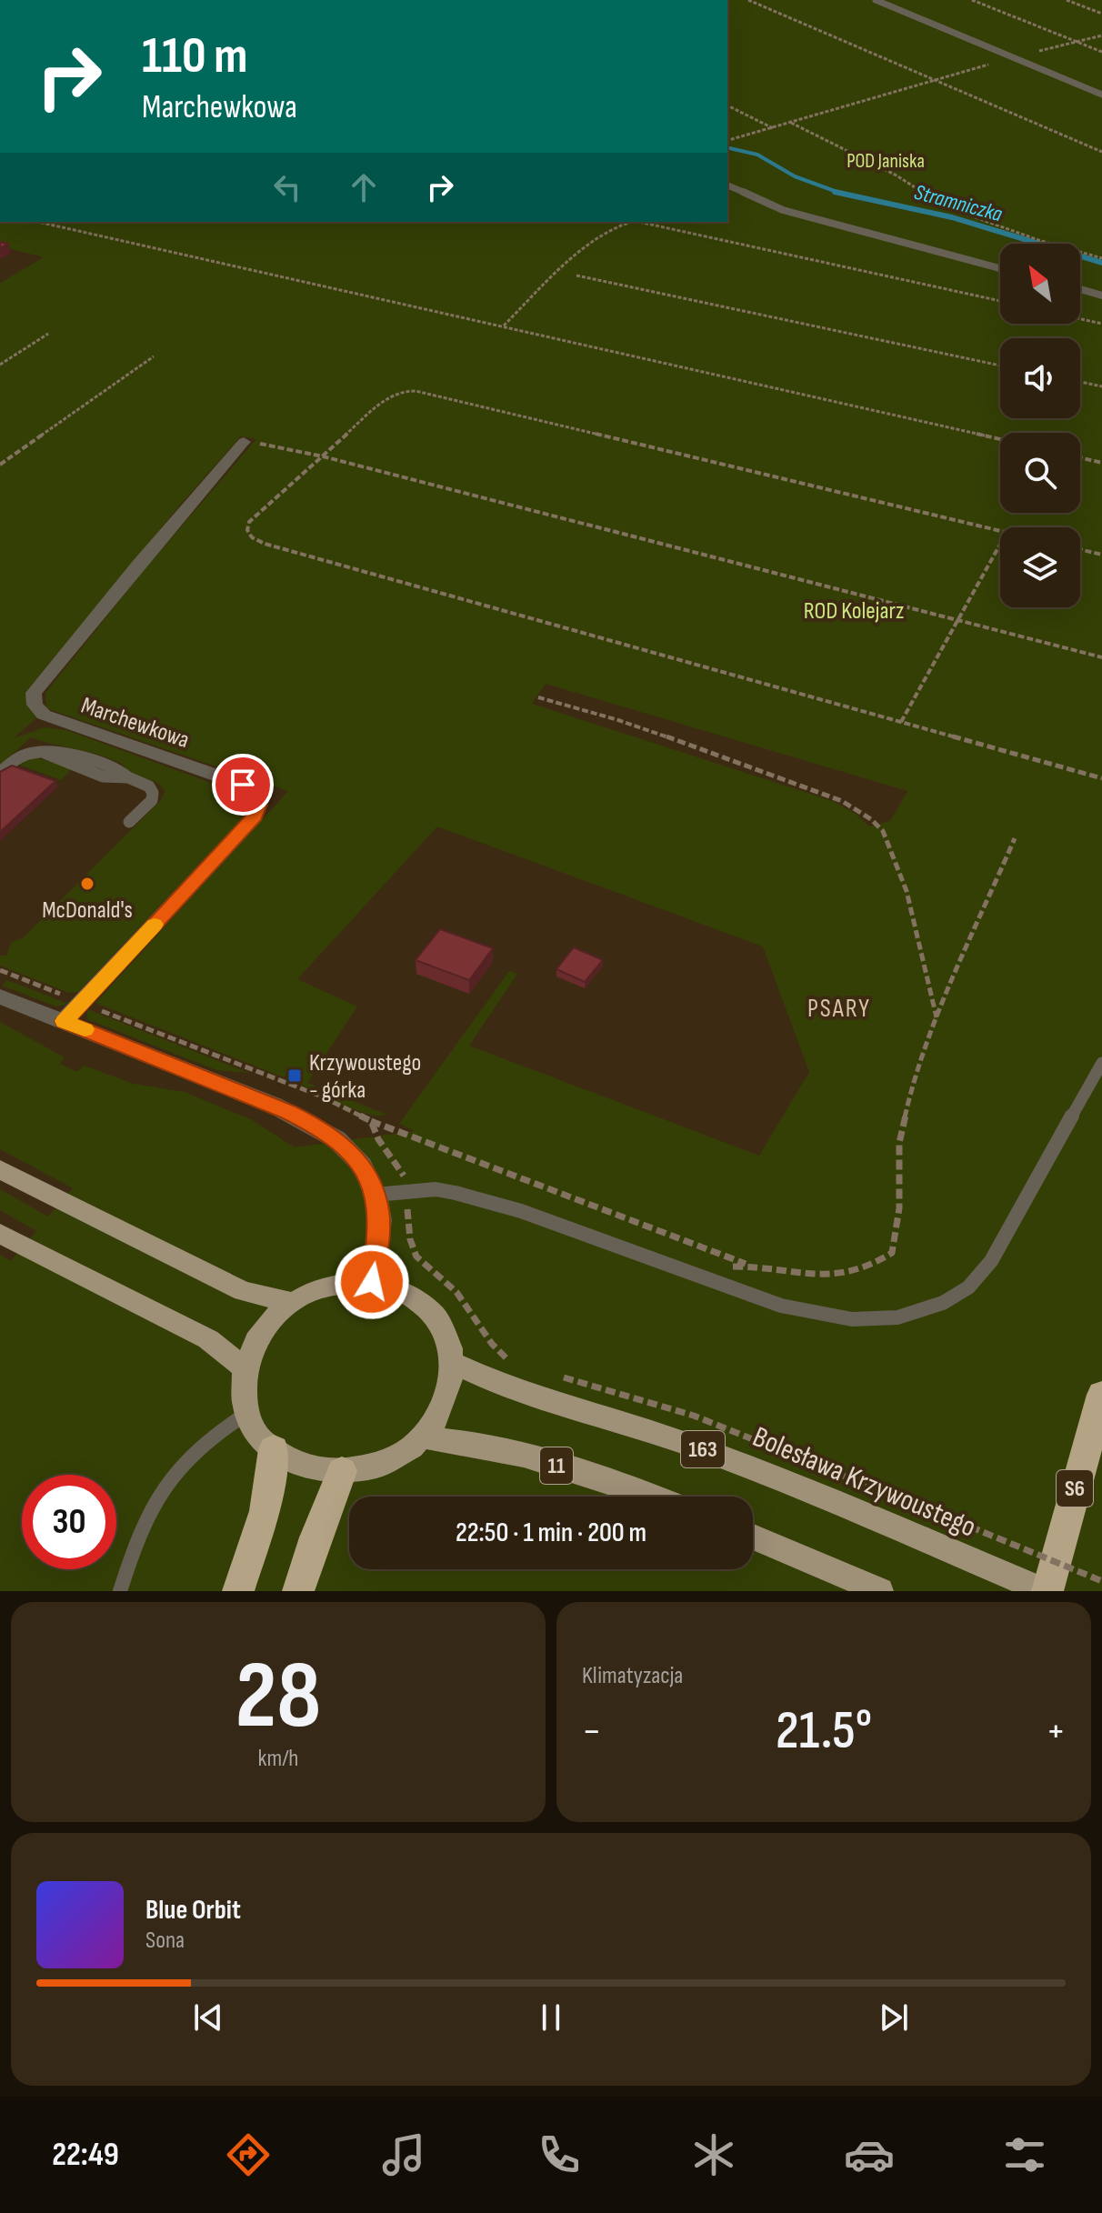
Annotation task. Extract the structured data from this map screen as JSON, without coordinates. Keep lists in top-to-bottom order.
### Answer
{
  "streets": {
    "highway": ["S6"],
    "main road": ["163", "11", "Bolesława Krzywoustego"],
    "street": ["Marchewkowa"]
  },
  "crossings": [
    ["11", "Bolesława Krzywoustego"],
    ["Bolesława Krzywoustego", "S6"]
  ],
  "districts": ["PSARY"],
  "water": ["Stramniczka"],
  "parks": ["POD Janiska", "ROD Kolejarz"],
  "places": {
    "other": ["McDonald's"],
    "transit": ["Krzywoustego - górka"]
  },
  "north": "top left",
  "page": {
    "turn": ["110 m", "Marchewkowa"],
    "limit": "30",
    "trip": "22:50 · 1 min · 200 m",
    "tile": [
      ["28", "km/h"],
      "Klimatyzacja"
    ],
    "heat": ["−", "21.5°", "+"],
    "song": ["Blue Orbit", "Sona"],
    "tabs": "22:49"
  }
}
